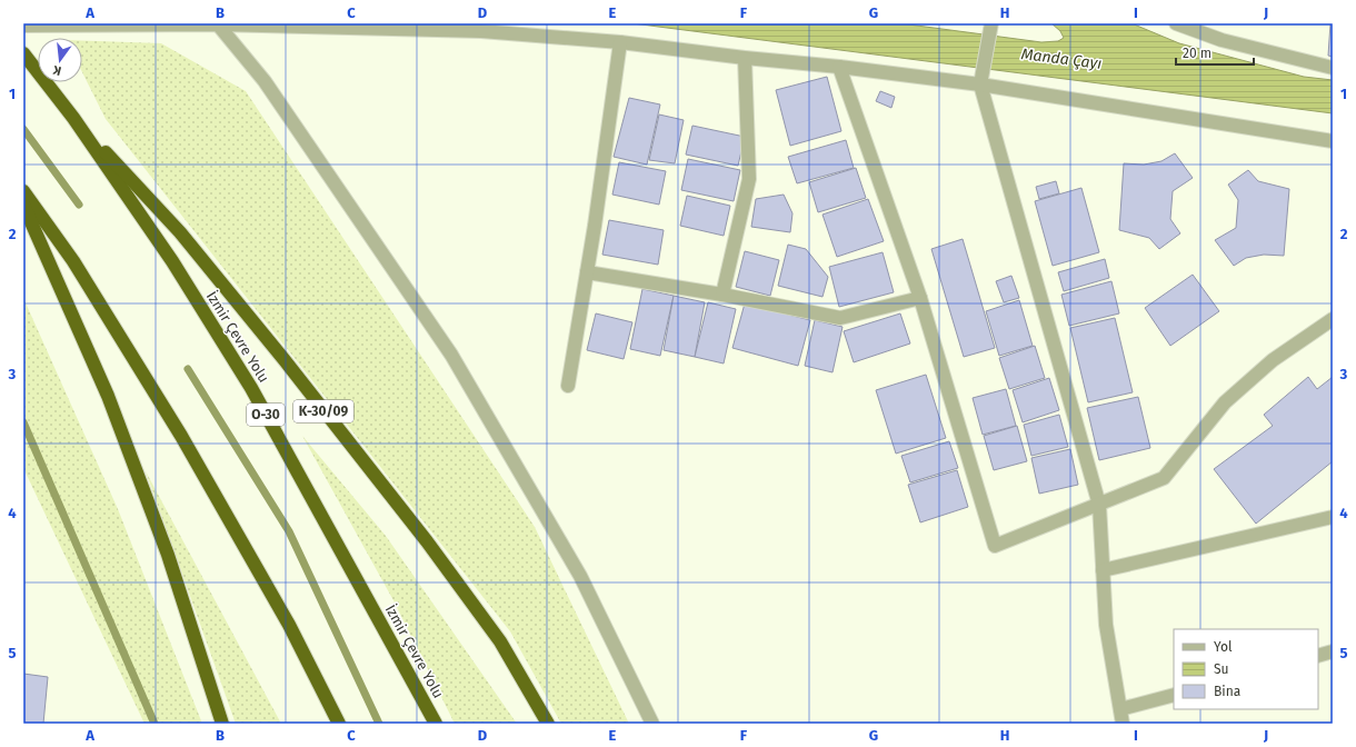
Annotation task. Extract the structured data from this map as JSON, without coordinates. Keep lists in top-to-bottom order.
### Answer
{
  "streets": {
    "highway": ["İzmir Çevre Yolu", "K-30/09", "O-30"]
  },
  "crossings": [
    ["İzmir Çevre Yolu", "K-30/09"]
  ],
  "water": ["Manda Çayı"],
  "legend": ["Yol", "Su", "Bina"],
  "scale_bar": "20 m",
  "north": "bottom",
  "grid": {
    "columns": [
      "A",
      "B",
      "C",
      "D",
      "E",
      "F",
      "G",
      "H",
      "I",
      "J"
    ],
    "rows": [
      "1",
      "2",
      "3",
      "4",
      "5"
    ]
  }
}
